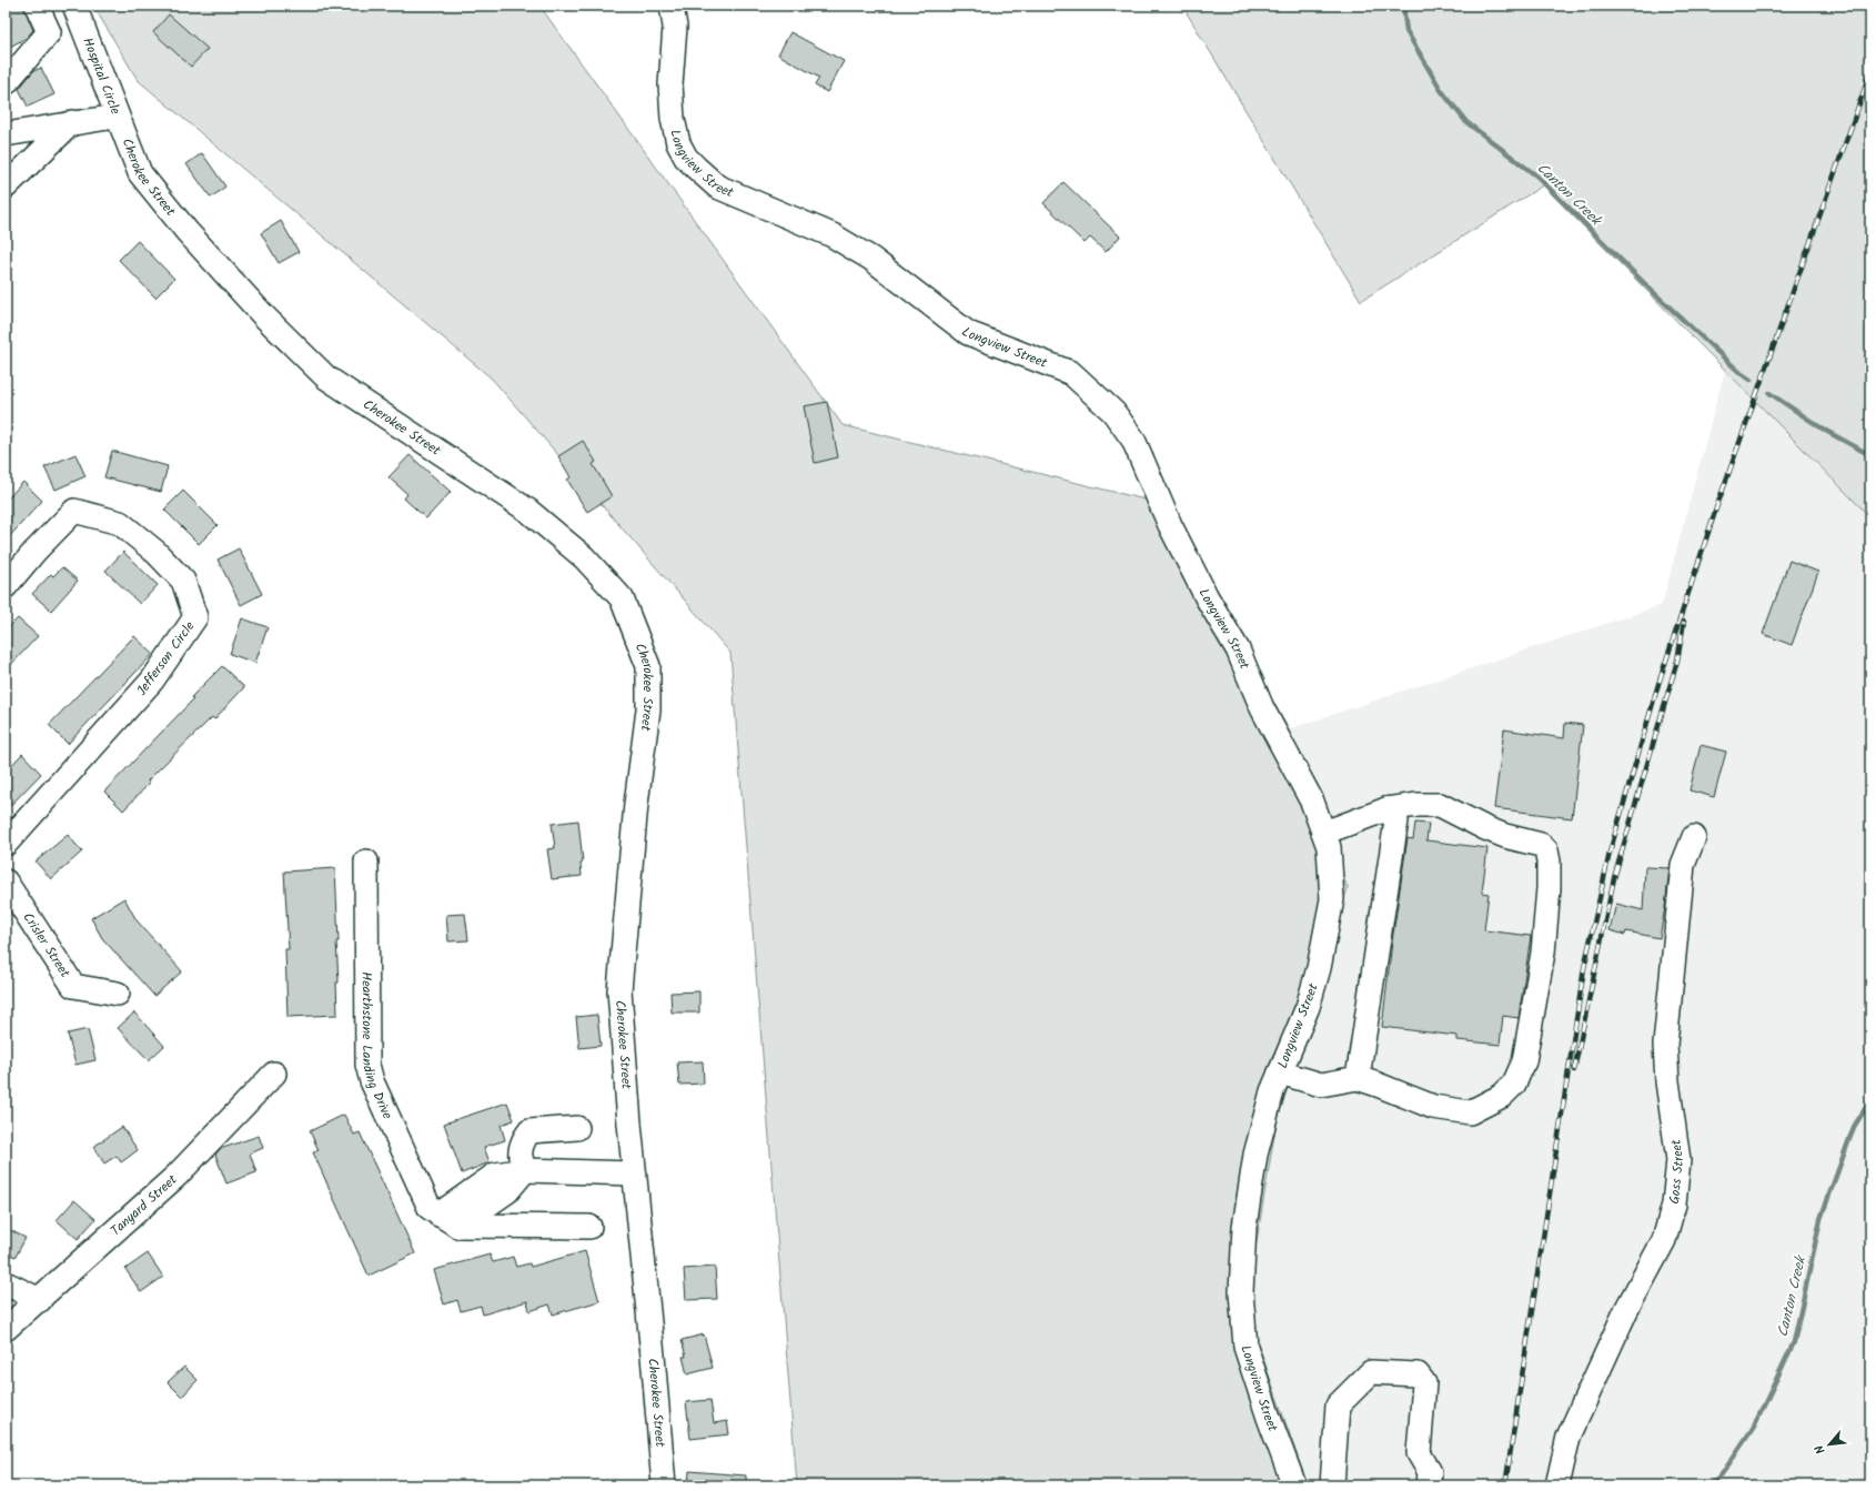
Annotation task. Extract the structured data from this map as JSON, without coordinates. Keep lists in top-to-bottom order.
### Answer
{
  "streets": {
    "street": [
      "Hospital Circle",
      "Longview Street",
      "Cherokee Street",
      "Jefferson Circle",
      "Crisler Street",
      "Hearthstone Landing Drive",
      "Goss Street",
      "Tanyard Street"
    ]
  },
  "crossings": [
    ["Hospital Circle", "Cherokee Street"]
  ],
  "water": ["Canton Creek"],
  "north": "bottom left"
}
